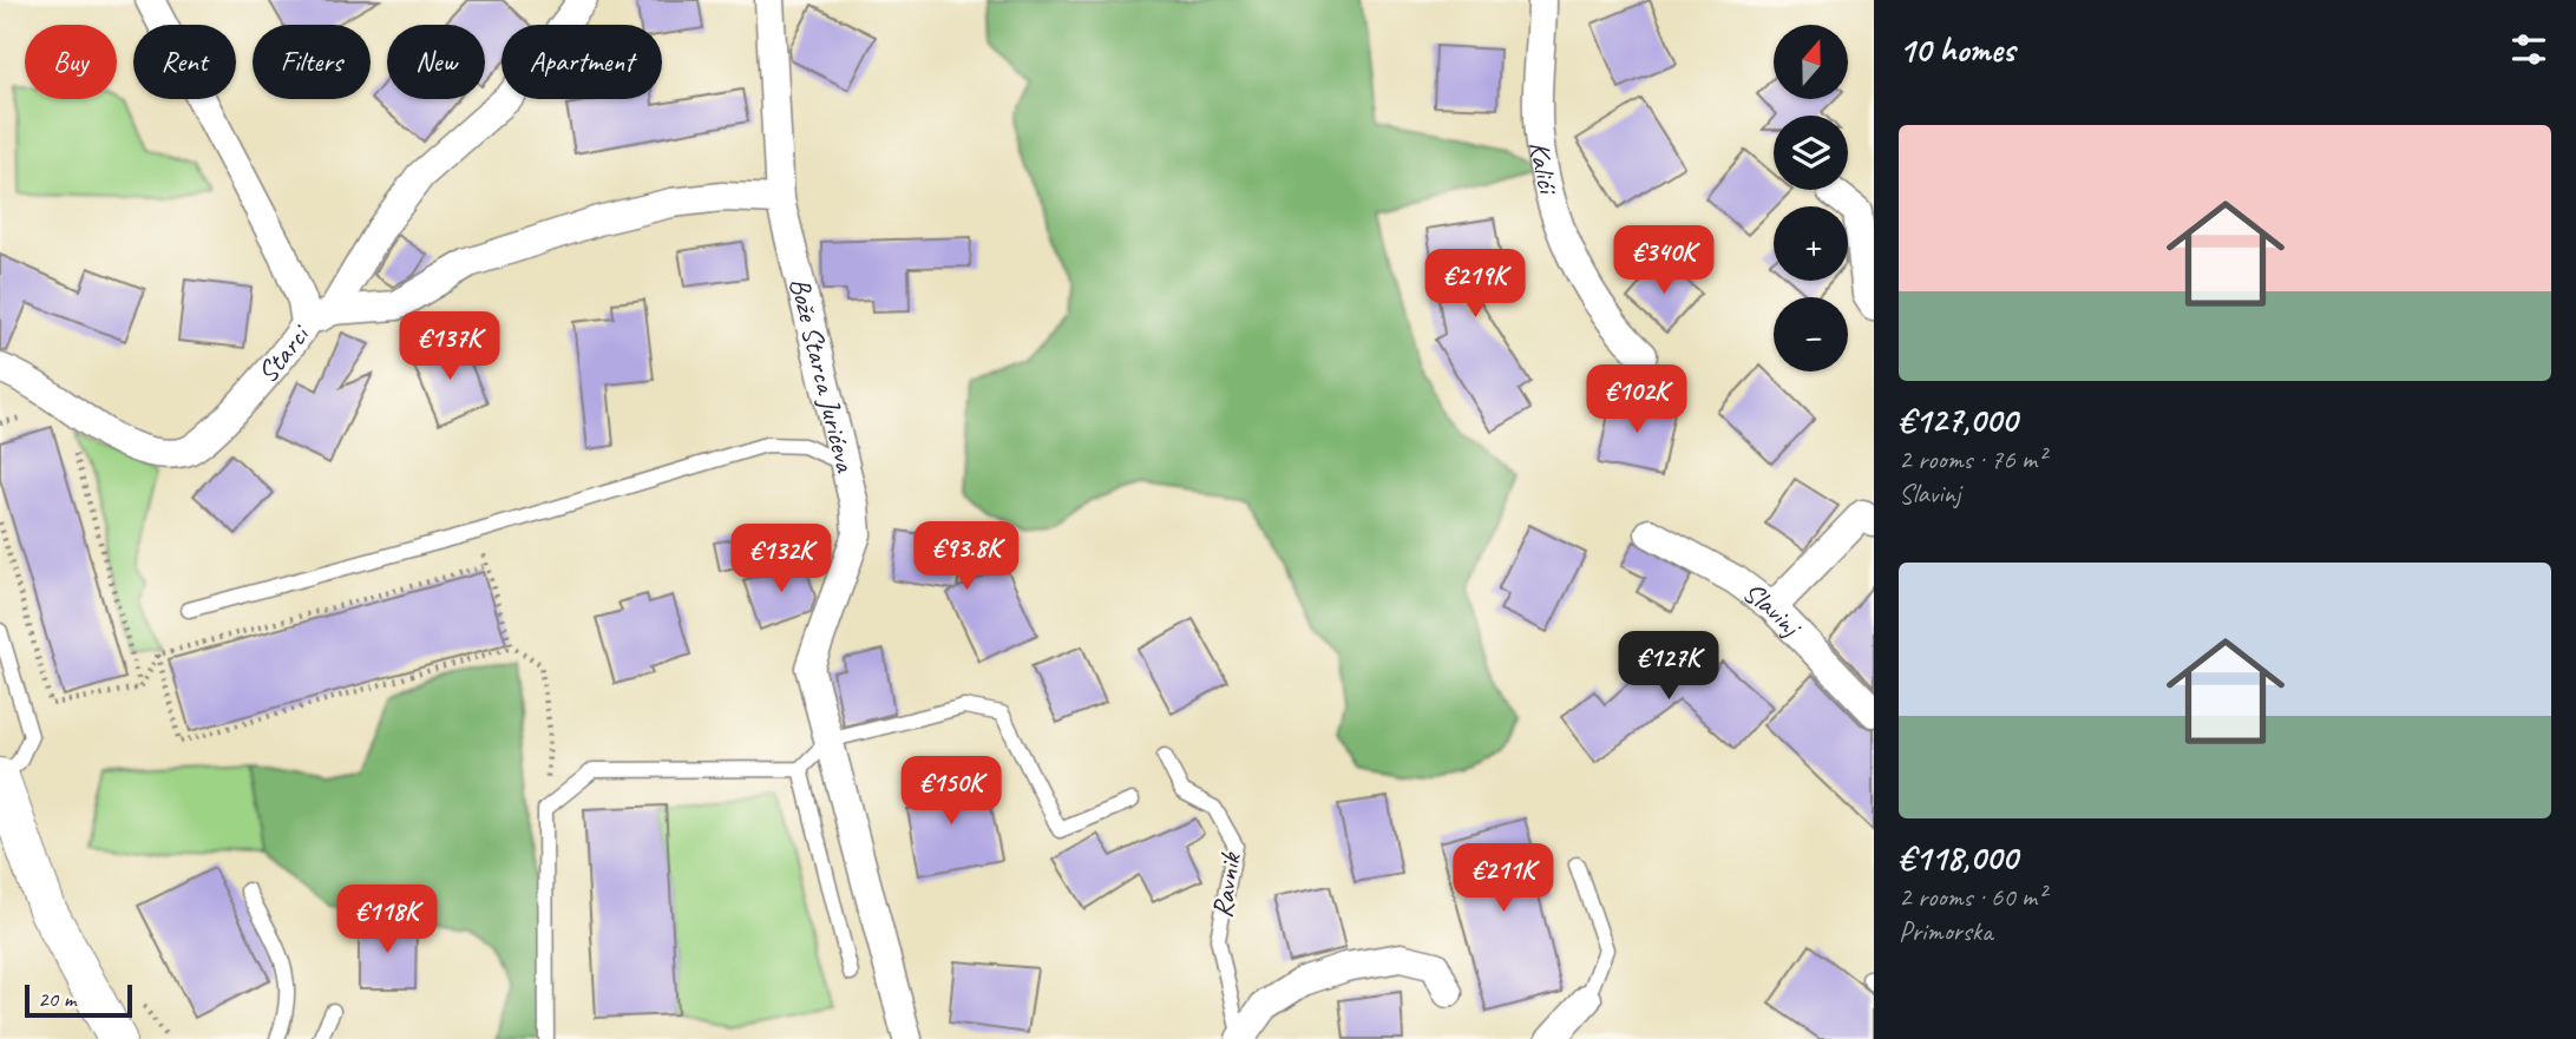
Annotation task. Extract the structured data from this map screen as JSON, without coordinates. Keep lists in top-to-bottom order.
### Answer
{
  "streets": {
    "street": [
      "Kalići",
      "Starci",
      "Bože Starca Jurićeva",
      "Slavinj",
      "Ravnik"
    ]
  },
  "crossings": [
    ["Starci", "Bože Starca Jurićeva"]
  ],
  "scale_bar": "20 m",
  "north": "top",
  "page": {
    "heading": "10 homes",
    "map_buttons": ["+", "−"],
    "chip": [
      "Buy",
      "Rent",
      "Filters",
      "New",
      "Apartment"
    ],
    "list": [
      {
        "name": "€127,000",
        "note": "2 rooms · 76 m² · Slavinj"
      },
      {
        "name": "€118,000",
        "note": "2 rooms · 60 m² · Primorska"
      }
    ],
    "price": [
      "€340K",
      "€219K",
      "€137K",
      "€102K",
      "€93.8K",
      "€132K",
      "€127K",
      "€150K",
      "€211K",
      "€118K"
    ],
    "scale": "20 m"
  }
}
